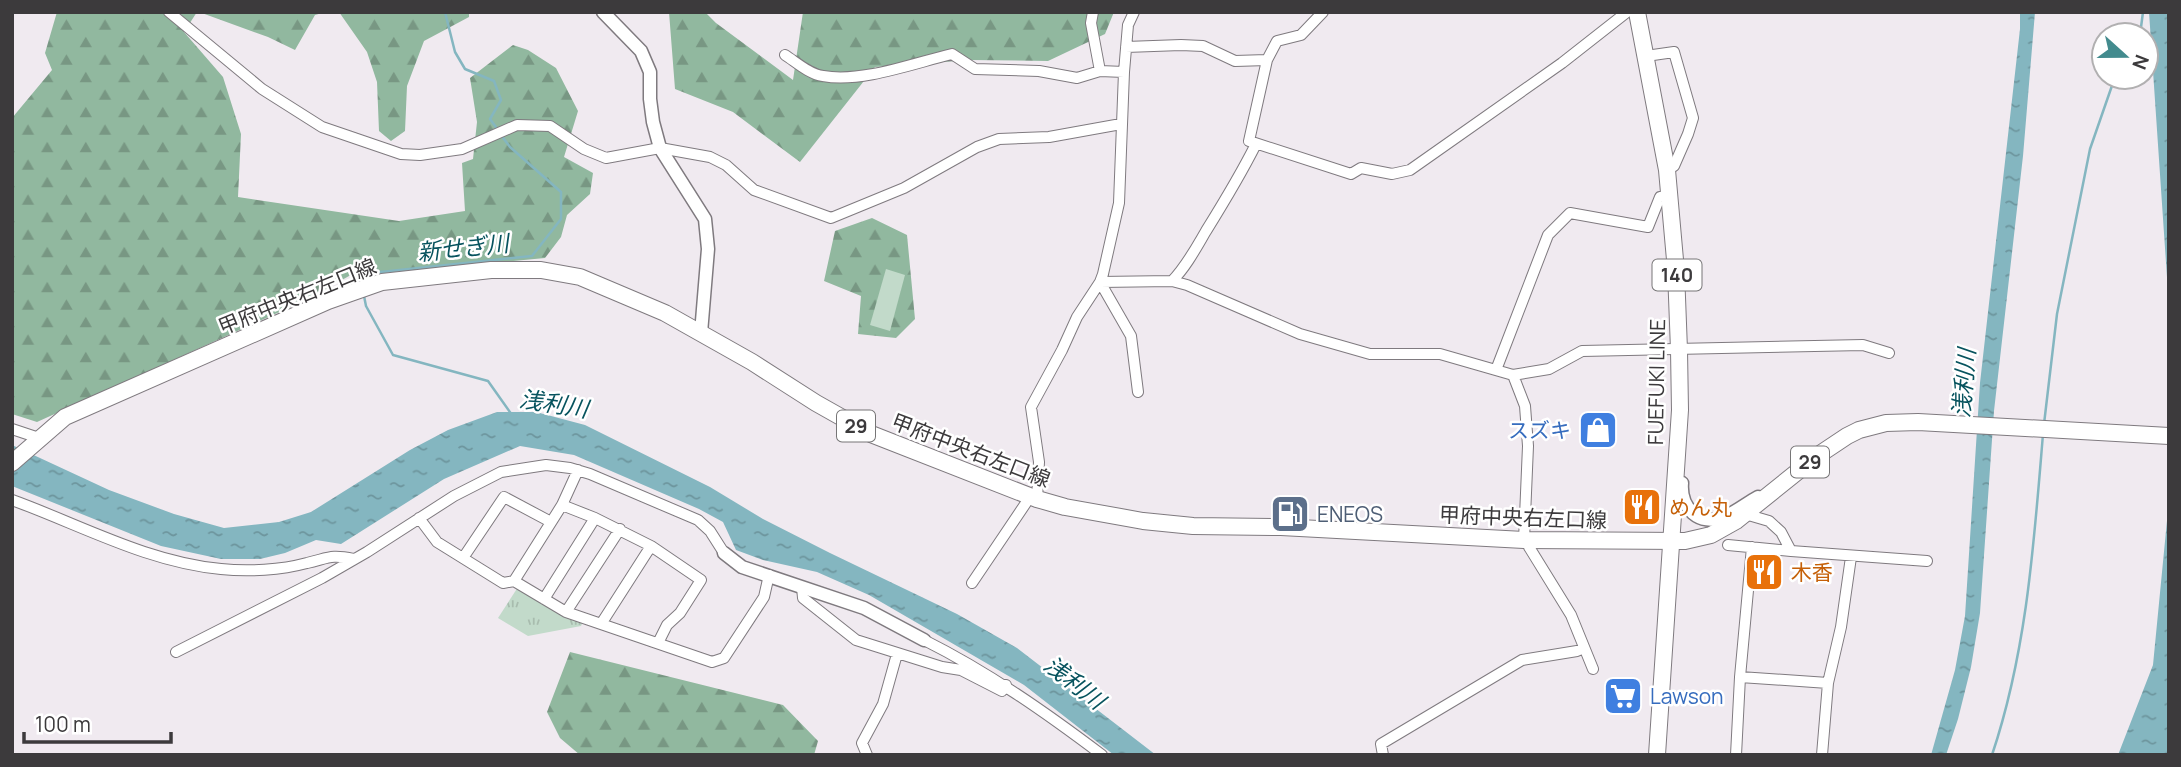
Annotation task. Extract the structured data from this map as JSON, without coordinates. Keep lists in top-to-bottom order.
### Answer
{
  "streets": {
    "main road": [
      "140",
      "甲府中央右左口線",
      "FUEFUKI LINE",
      "29"
    ]
  },
  "crossings": [
    ["甲府中央右左口線", "FUEFUKI LINE"]
  ],
  "water": ["新せぎ川", "浅利川"],
  "places": {
    "shop": ["スズキ"],
    "restaurant": ["めん丸", "木香"],
    "fuel station": ["ENEOS"],
    "supermarket": ["Lawson"]
  },
  "scale_bar": "100 m",
  "north": "right"
}
